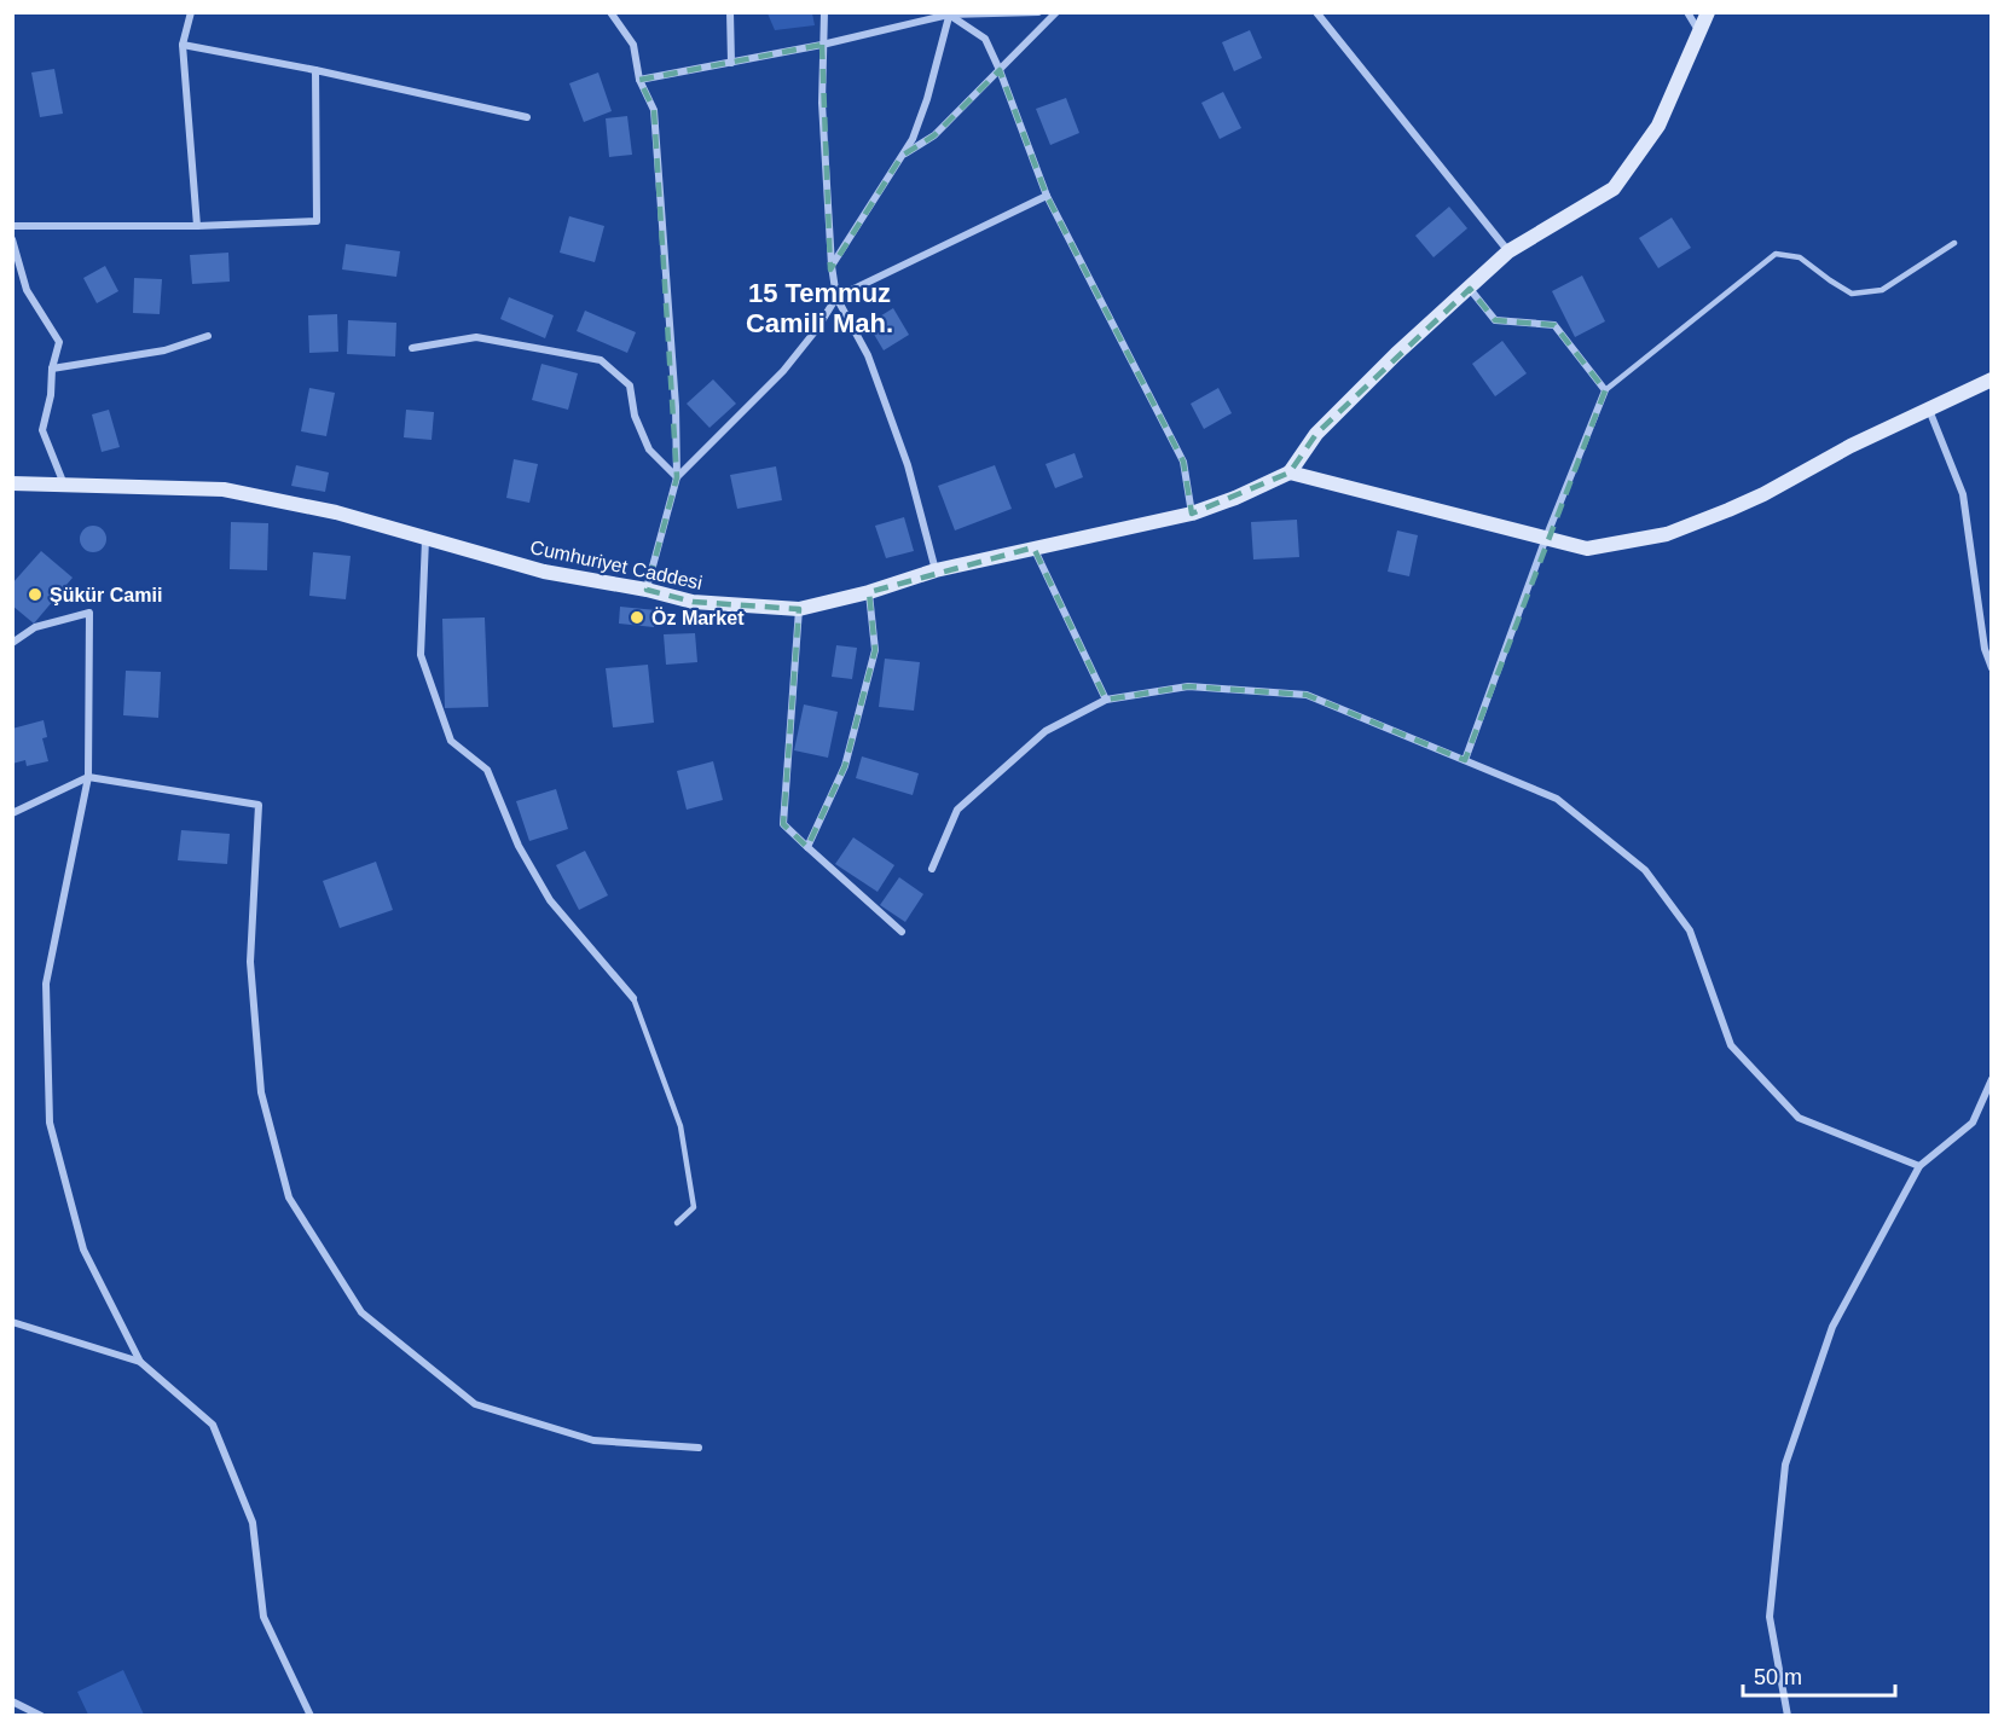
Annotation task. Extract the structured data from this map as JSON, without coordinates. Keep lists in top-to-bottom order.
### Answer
{
  "streets": {
    "street": ["Cumhuriyet Caddesi"]
  },
  "districts": ["15 Temmuz Camili Mah."],
  "places": ["Şükür Camii", "Öz Market"],
  "scale_bar": "50 m"
}
